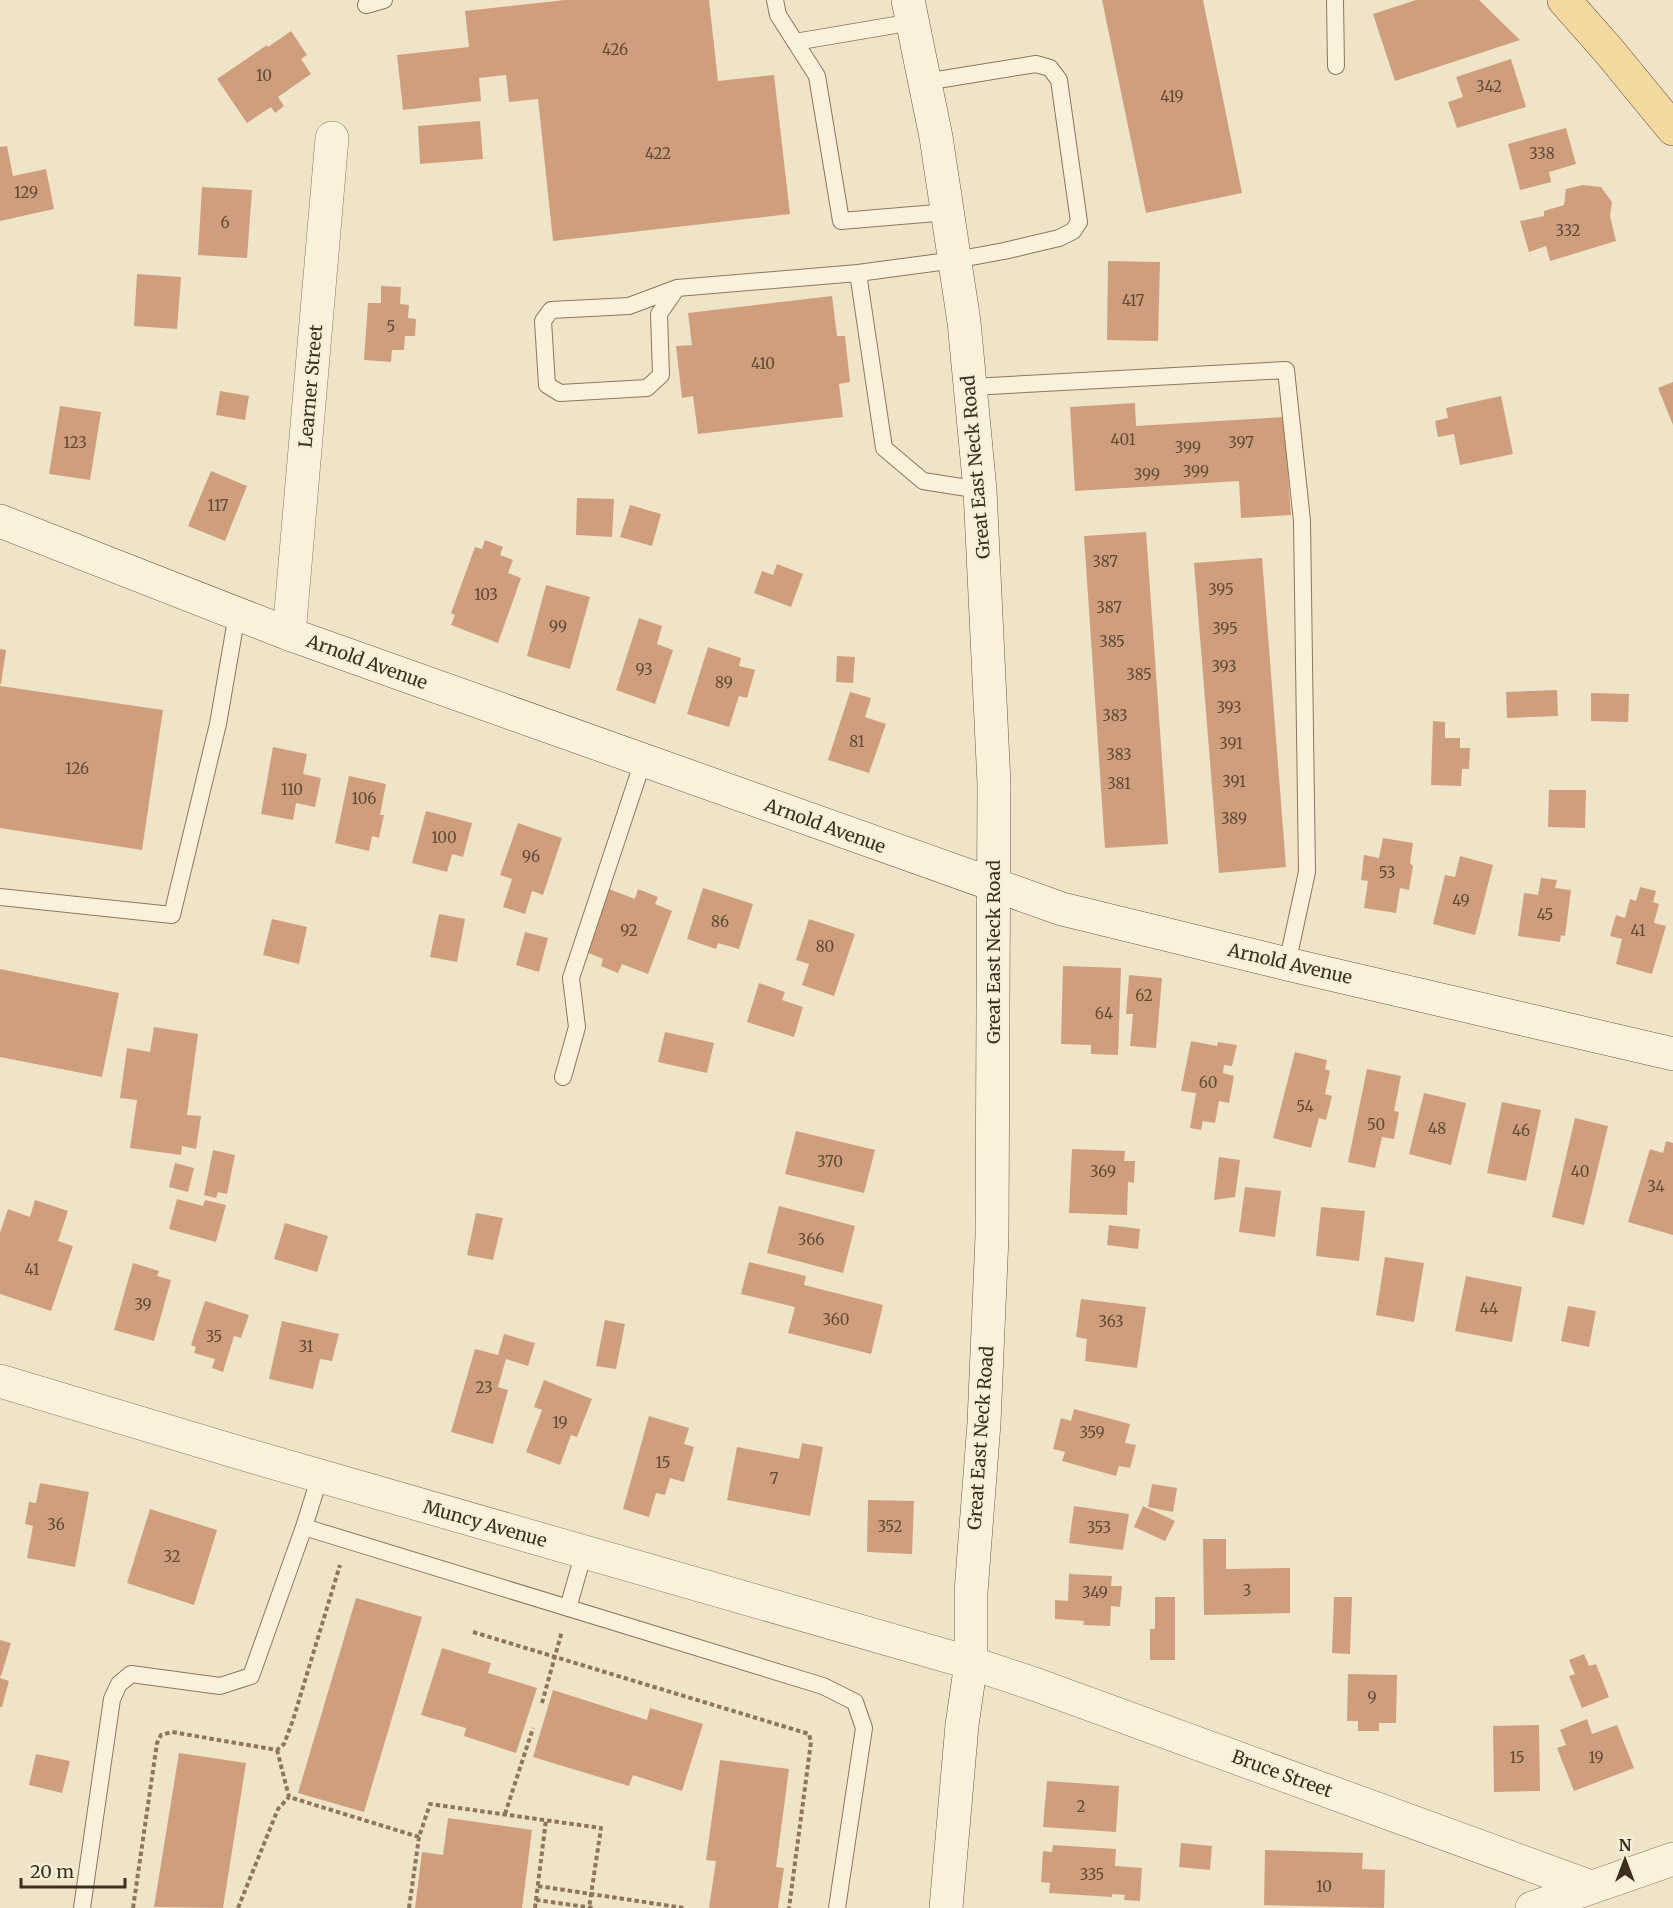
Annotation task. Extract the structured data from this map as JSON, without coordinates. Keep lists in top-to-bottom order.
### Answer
{
  "streets": {
    "street": [
      "Learner Street",
      "Great East Neck Road",
      "Arnold Avenue",
      "Muncy Avenue",
      "Bruce Street"
    ]
  },
  "crossings": [
    ["Learner Street", "Arnold Avenue"],
    ["Great East Neck Road", "Arnold Avenue"],
    ["Great East Neck Road", "Muncy Avenue"],
    ["Great East Neck Road", "Bruce Street"],
    ["Muncy Avenue", "Bruce Street"]
  ],
  "house_numbers": [
    "426",
    "10",
    "342",
    "419",
    "422",
    "338",
    "129",
    "6",
    "332",
    "417",
    "5",
    "410",
    "401",
    "123",
    "397",
    "399",
    "399",
    "399",
    "117",
    "387",
    "395",
    "103",
    "387",
    "99",
    "395",
    "385",
    "393",
    "93",
    "385",
    "89",
    "393",
    "383",
    "81",
    "391",
    "383",
    "126",
    "391",
    "381",
    "110",
    "106",
    "389",
    "100",
    "96",
    "53",
    "49",
    "45",
    "86",
    "92",
    "41",
    "80",
    "62",
    "64",
    "60",
    "54",
    "50",
    "48",
    "46",
    "370",
    "369",
    "40",
    "34",
    "366",
    "41",
    "39",
    "44",
    "360",
    "363",
    "35",
    "31",
    "23",
    "19",
    "359",
    "15",
    "7",
    "36",
    "352",
    "353",
    "32",
    "3",
    "349",
    "9",
    "15",
    "19",
    "2",
    "335",
    "10"
  ],
  "scale_bar": "20 m",
  "north": "top"
}
